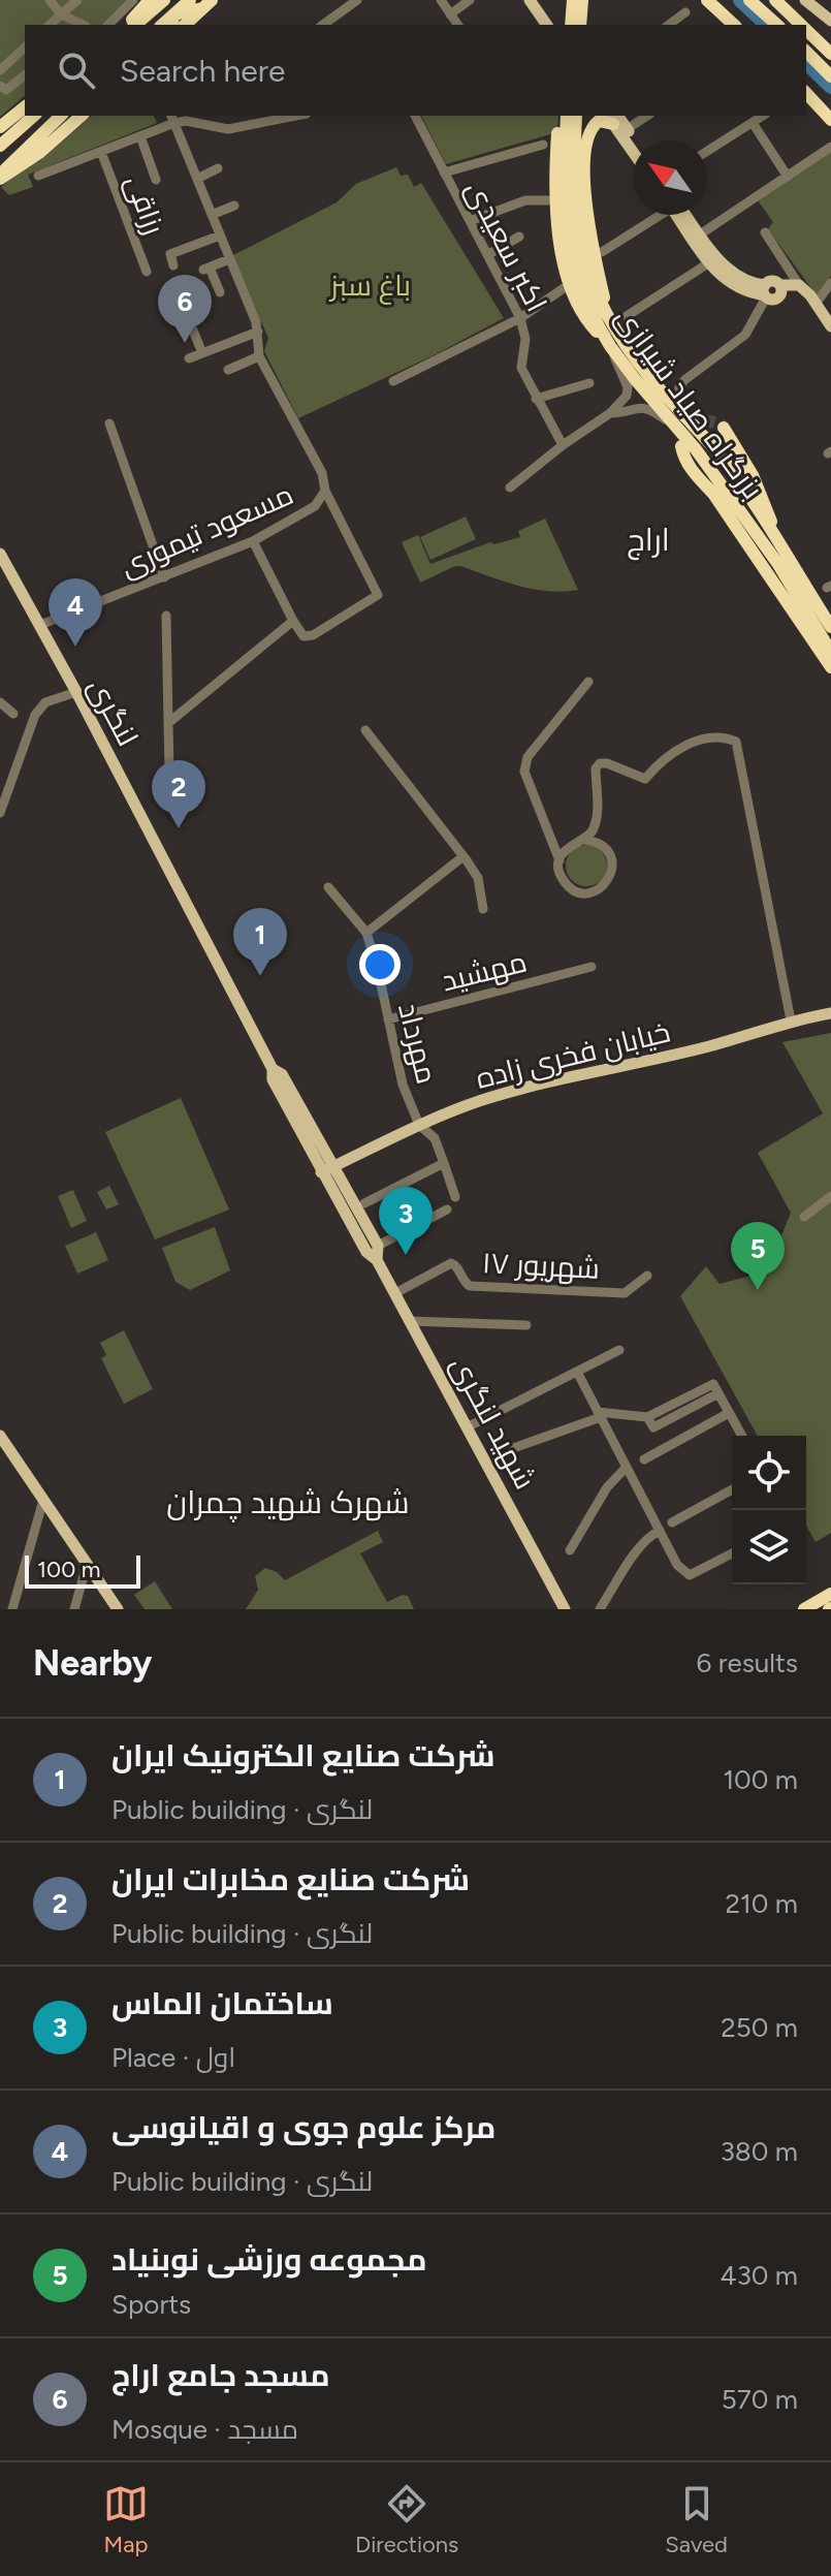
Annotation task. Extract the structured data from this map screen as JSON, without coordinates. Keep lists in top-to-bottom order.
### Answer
{
  "streets": {
    "highway": ["بزرگراه صیاد شیرازی"],
    "main road": ["لنگری", "خیابان فخری زاده", "شهید لنگری"],
    "street": [
      "رزاقی",
      "اکبر سعیدی",
      "مسعود تیموری",
      "مهشید",
      "مهرداد",
      "۱۷ شهریور"
    ]
  },
  "crossings": [
    ["مسعود تیموری", "لنگری"],
    ["لنگری", "شهید لنگری"],
    ["مهشید", "مهرداد"],
    ["مهرداد", "خیابان فخری زاده"],
    ["خیابان فخری زاده", "شهید لنگری"],
    ["۱۷ شهریور", "شهید لنگری"]
  ],
  "districts": ["اراج", "شهرک شهید چمران"],
  "parks": ["باغ سبز"],
  "scale_bar": "100 m",
  "north": "top left",
  "page": {
    "search": "Search here",
    "pins": [
      "6",
      "4",
      "2",
      "1",
      "3",
      "5"
    ],
    "scale": "100 m",
    "heading": ["Nearby", "6 results"],
    "list": [
      {
        "mark": "1",
        "name": "شرکت صنایع الکترونیک ایران",
        "note": "Public building · لنگری",
        "value": "100 m"
      },
      {
        "mark": "2",
        "name": "شرکت صنایع مخابرات ایران",
        "note": "Public building · لنگری",
        "value": "210 m"
      },
      {
        "mark": "3",
        "name": "ساختمان الماس",
        "note": "Place · اول",
        "value": "250 m"
      },
      {
        "mark": "4",
        "name": "مرکز علوم جوی و اقیانوسی",
        "note": "Public building · لنگری",
        "value": "380 m"
      },
      {
        "mark": "5",
        "name": "مجموعه ورزشی نوبنیاد",
        "note": "Sports",
        "value": "430 m"
      },
      {
        "mark": "6",
        "name": "مسجد جامع اراج",
        "note": "Mosque · مسجد",
        "value": "570 m"
      }
    ],
    "nav": ["Map", "Directions", "Saved"]
  }
}
